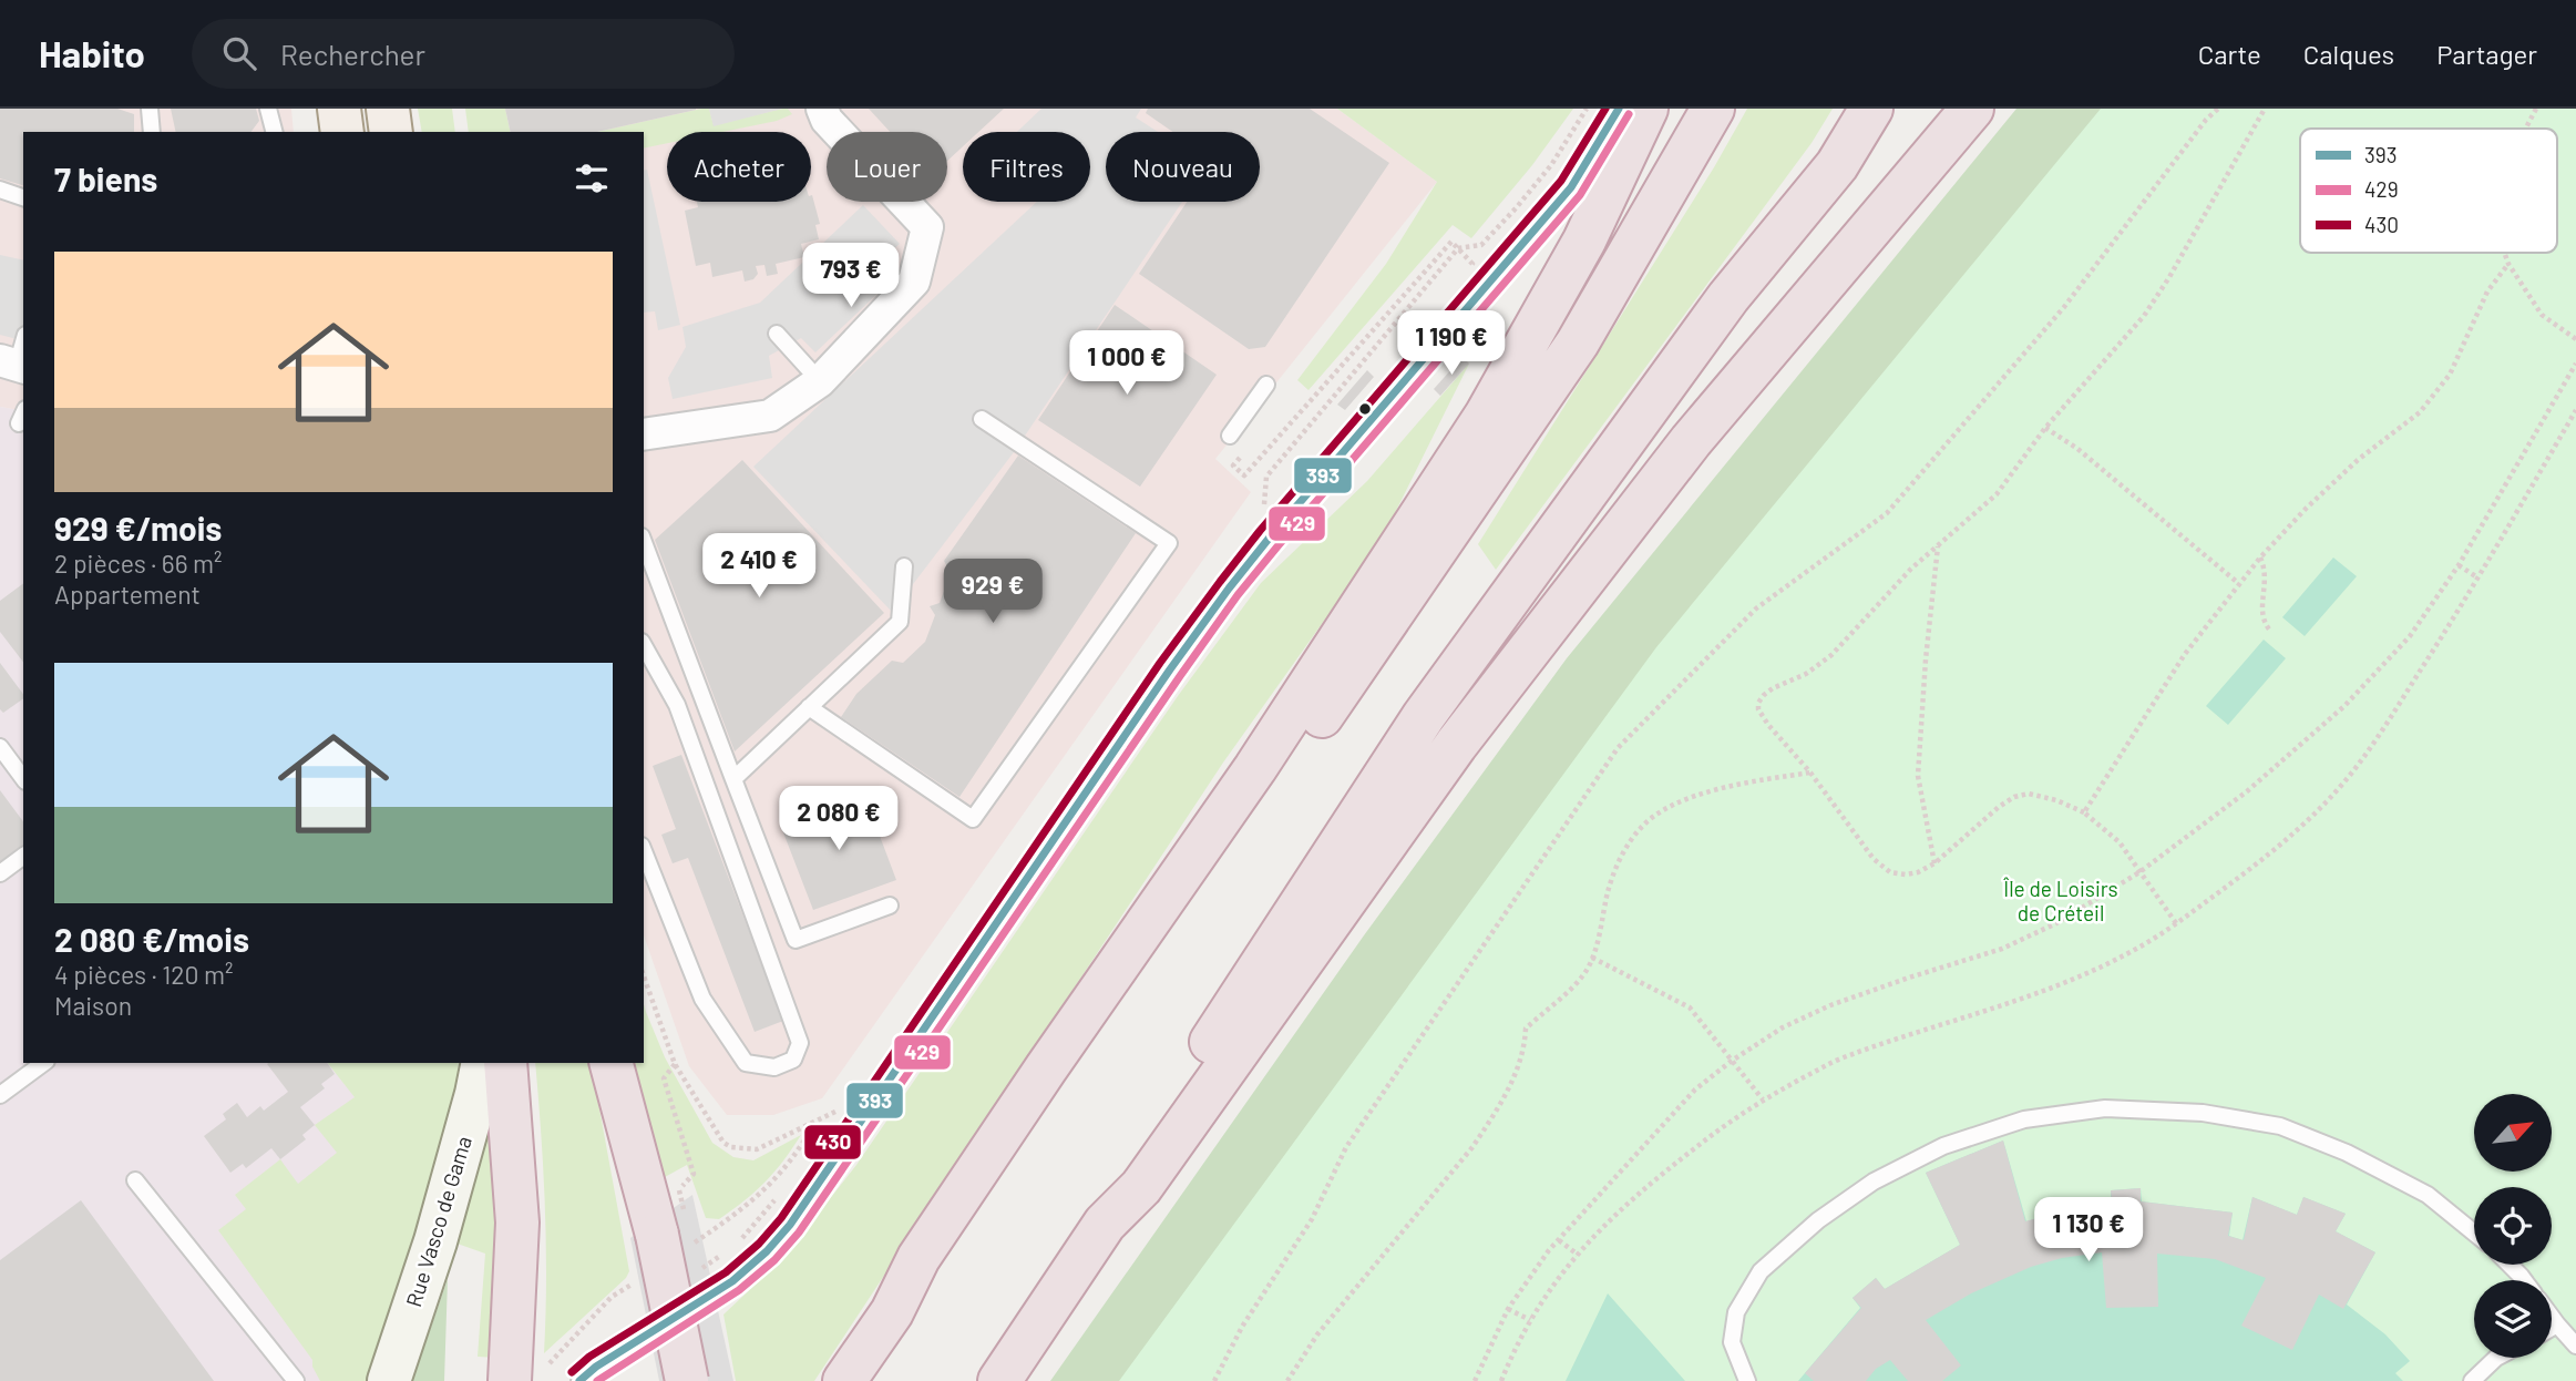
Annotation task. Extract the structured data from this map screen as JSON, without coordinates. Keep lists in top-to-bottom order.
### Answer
{
  "streets": {
    "street": ["Rue Vasco de Gama"]
  },
  "parks": ["Île de Loisirs de Créteil"],
  "lines": ["transit line 393", "transit line 430", "transit line 429"],
  "legend": ["393", "429", "430"],
  "north": "top right",
  "page": {
    "header": "Habito",
    "search": "Rechercher",
    "nav": ["Carte", "Calques", "Partager"],
    "chip": [
      "Acheter",
      "Louer",
      "Filtres",
      "Nouveau"
    ],
    "heading": "7 biens",
    "list": [
      {
        "name": "929 €/mois",
        "note": "2 pièces · 66 m² · Appartement"
      },
      {
        "name": "2 080 €/mois",
        "note": "4 pièces · 120 m² · Maison"
      }
    ],
    "price": [
      "793 €",
      "1 190 €",
      "1 000 €",
      "2 410 €",
      "929 €",
      "2 080 €",
      "1 130 €"
    ]
  }
}
